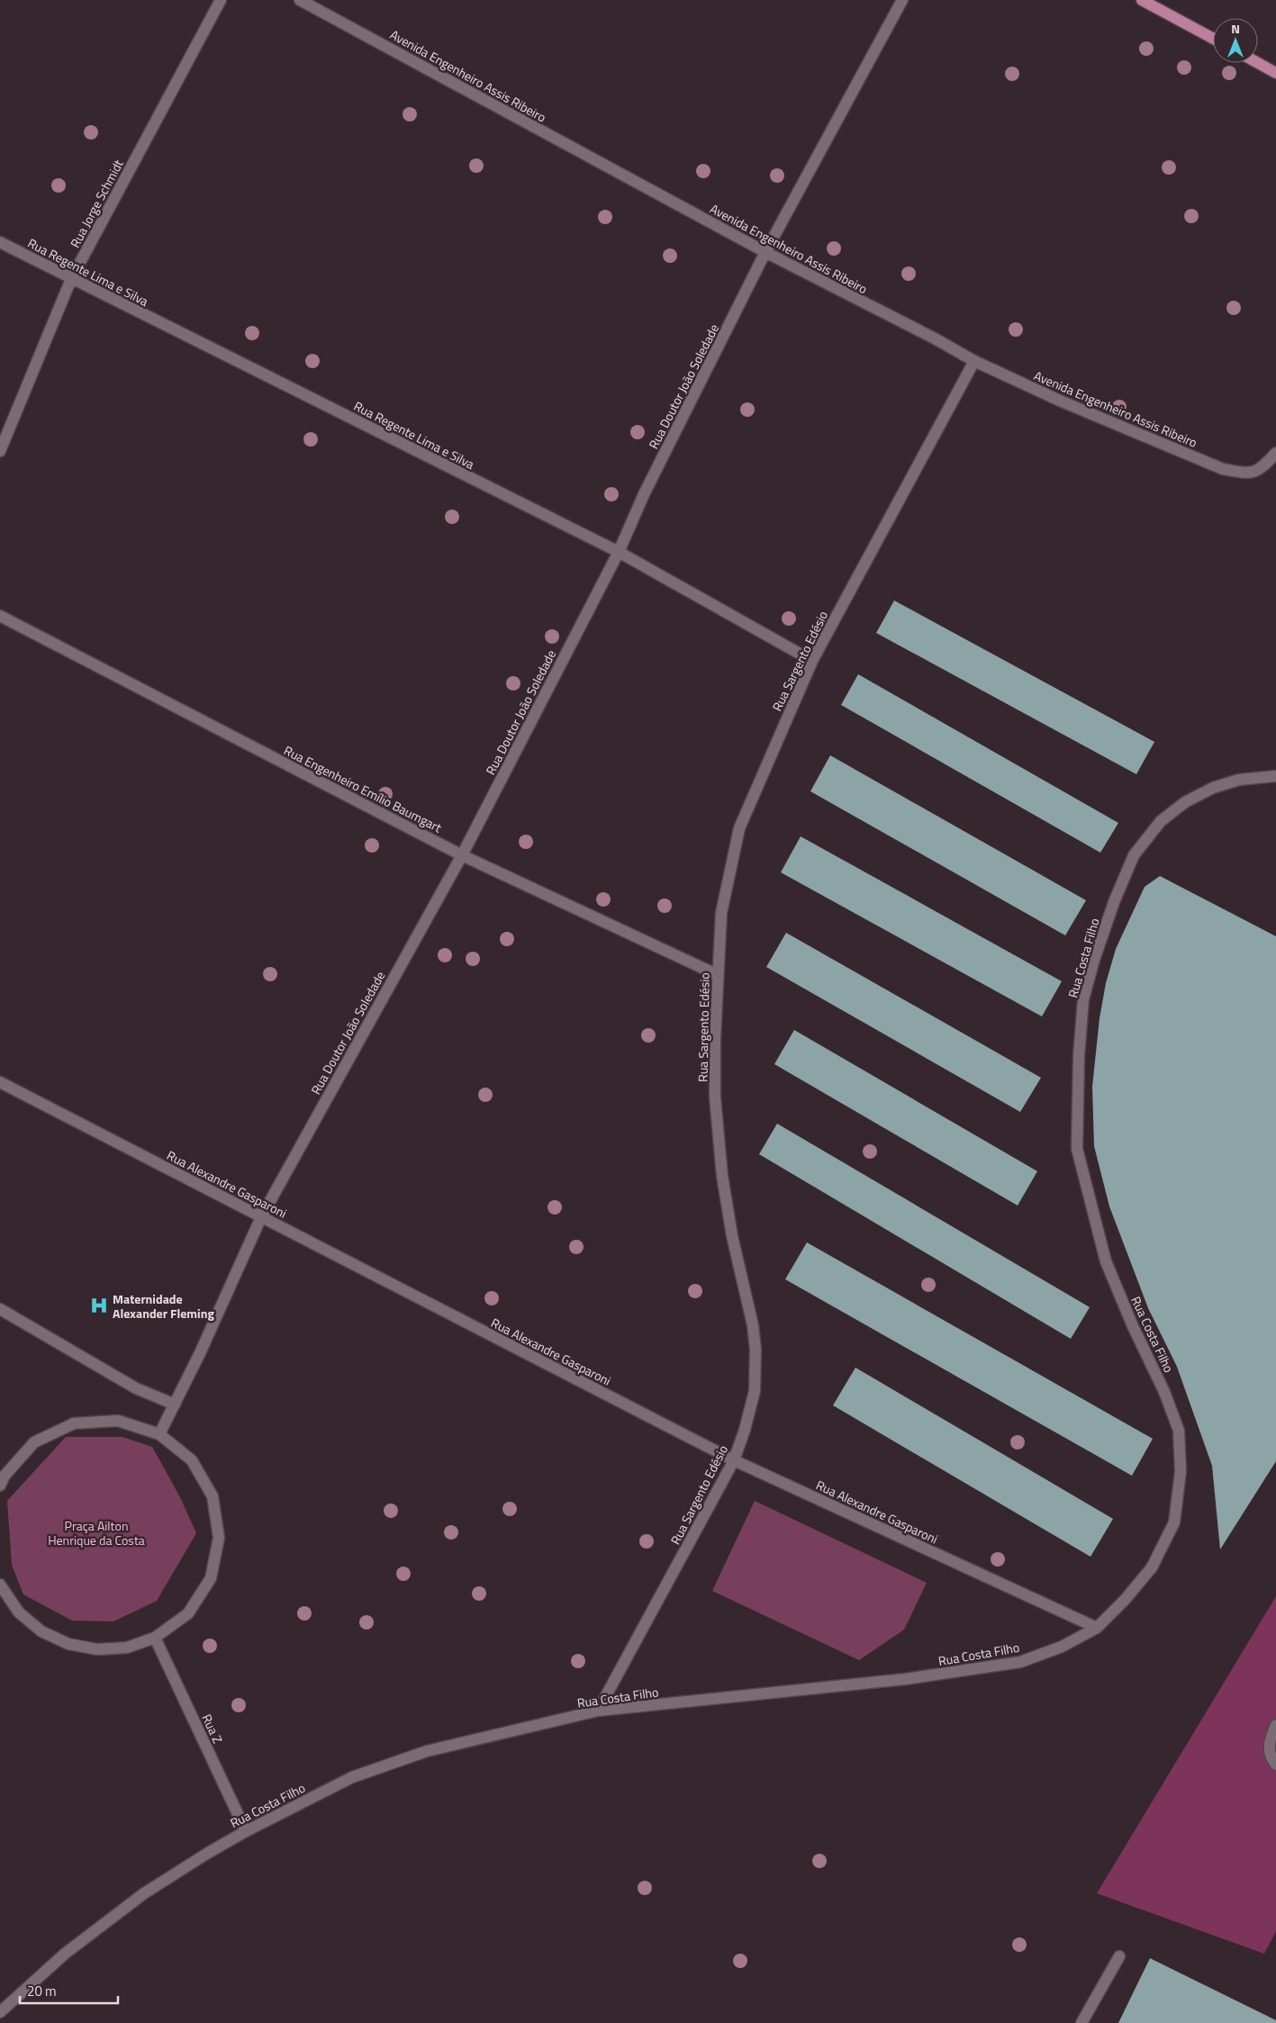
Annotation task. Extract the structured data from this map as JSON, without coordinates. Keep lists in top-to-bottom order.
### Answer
{
  "streets": {
    "street": [
      "Avenida Engenheiro Assis Ribeiro",
      "Rua Jorge Schmidt",
      "Rua Regente Lima e Silva",
      "Rua Doutor João Soledade",
      "Rua Sargento Edésio",
      "Rua Engenheiro Emílio Baumgart",
      "Rua Costa Filho",
      "Rua Alexandre Gasparoni",
      "Rua Z"
    ]
  },
  "crossings": [
    ["Avenida Engenheiro Assis Ribeiro", "Rua Doutor João Soledade"],
    ["Avenida Engenheiro Assis Ribeiro", "Rua Sargento Edésio"],
    ["Rua Jorge Schmidt", "Rua Regente Lima e Silva"],
    ["Rua Regente Lima e Silva", "Rua Doutor João Soledade"],
    ["Rua Regente Lima e Silva", "Rua Sargento Edésio"],
    ["Rua Doutor João Soledade", "Rua Engenheiro Emílio Baumgart"],
    ["Rua Doutor João Soledade", "Rua Alexandre Gasparoni"],
    ["Rua Sargento Edésio", "Rua Engenheiro Emílio Baumgart"],
    ["Rua Sargento Edésio", "Rua Costa Filho"],
    ["Rua Sargento Edésio", "Rua Alexandre Gasparoni"],
    ["Rua Costa Filho", "Rua Alexandre Gasparoni"],
    ["Rua Costa Filho", "Rua Z"]
  ],
  "parks": ["Praça Ailton Henrique da Costa"],
  "places": {
    "hospital": ["Maternidade Alexander Fleming"]
  },
  "scale_bar": "20 m",
  "north": "top"
}
